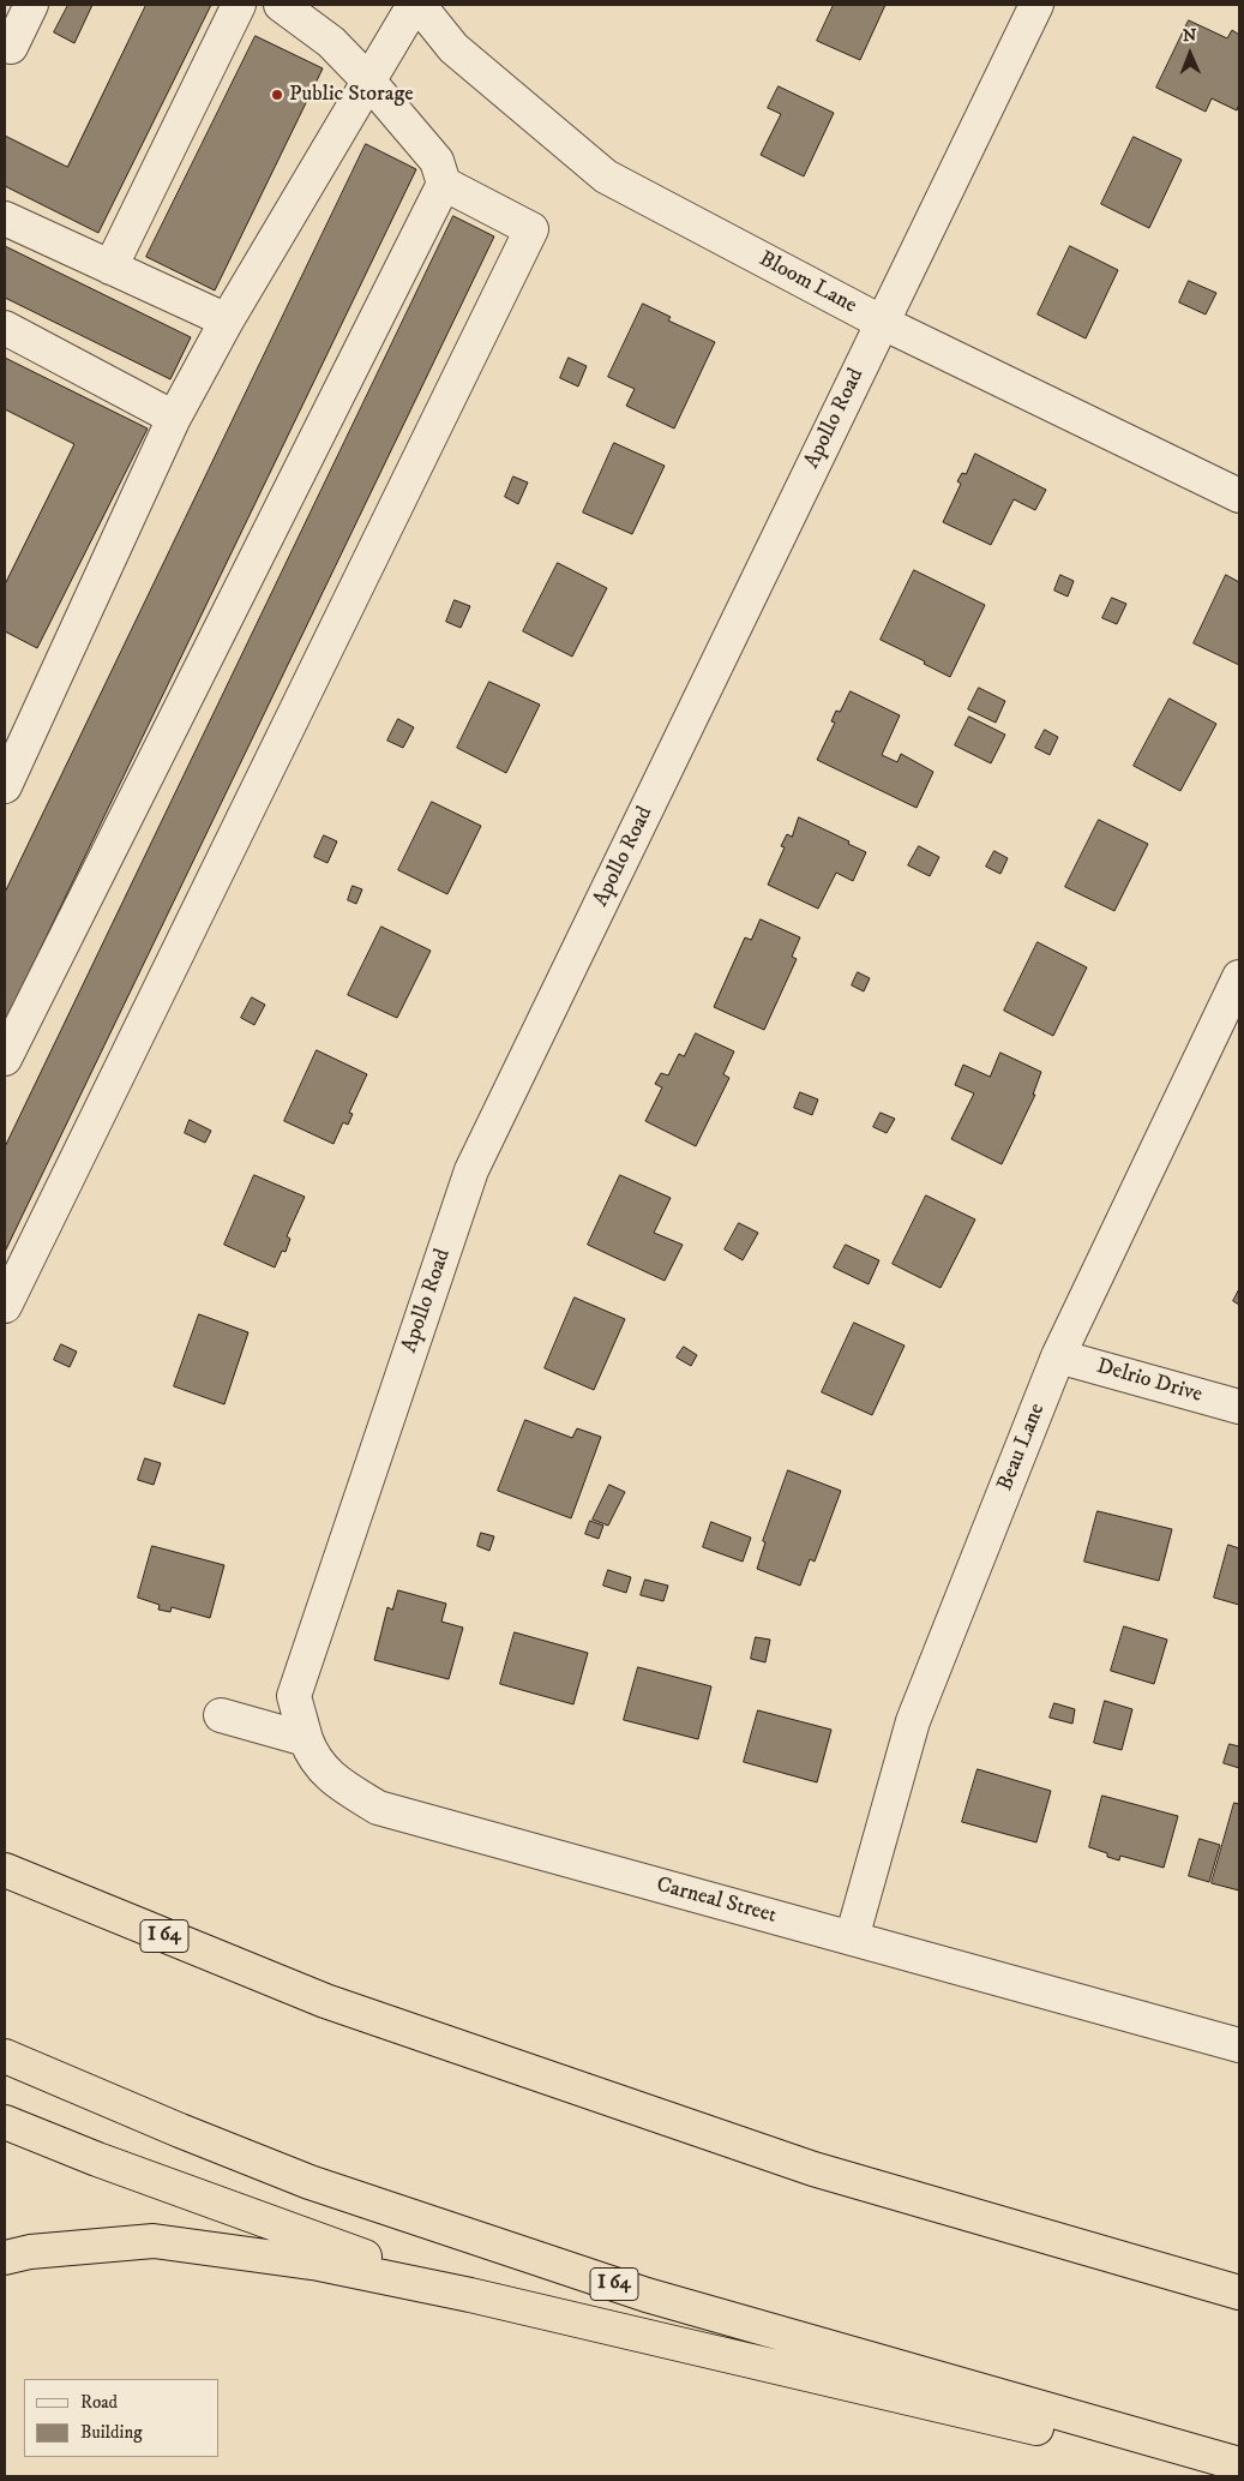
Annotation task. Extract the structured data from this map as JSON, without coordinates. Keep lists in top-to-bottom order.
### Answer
{
  "streets": {
    "highway": ["I 64"],
    "street": [
      "Bloom Lane",
      "Apollo Road",
      "Delrio Drive",
      "Beau Lane",
      "Carneal Street"
    ]
  },
  "crossings": [
    ["Bloom Lane", "Apollo Road"],
    ["Apollo Road", "Carneal Street"],
    ["Delrio Drive", "Beau Lane"],
    ["Beau Lane", "Carneal Street"]
  ],
  "places": ["Public Storage"],
  "legend": ["Road", "Building"],
  "north": "top"
}
